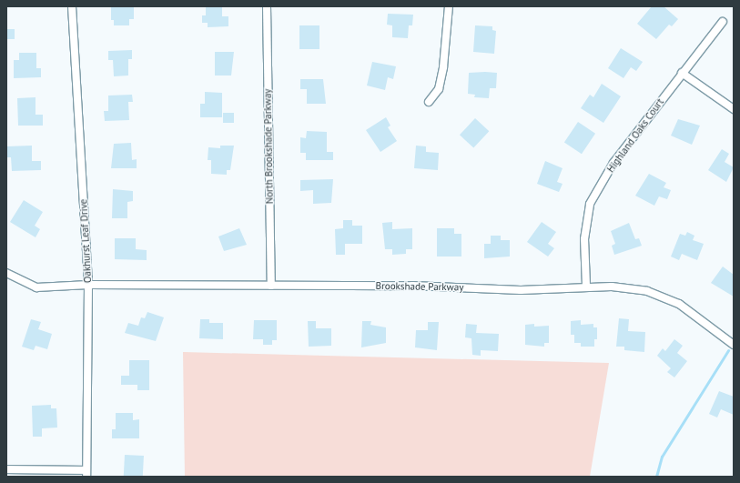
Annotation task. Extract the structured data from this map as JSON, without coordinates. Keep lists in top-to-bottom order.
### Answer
{
  "streets": {
    "street": [
      "Highland Oaks Court",
      "North Brookshade Parkway",
      "Oakhurst Leaf Drive",
      "Brookshade Parkway"
    ]
  },
  "crossings": [
    ["Highland Oaks Court", "Brookshade Parkway"],
    ["North Brookshade Parkway", "Brookshade Parkway"],
    ["Oakhurst Leaf Drive", "Brookshade Parkway"]
  ]
}
